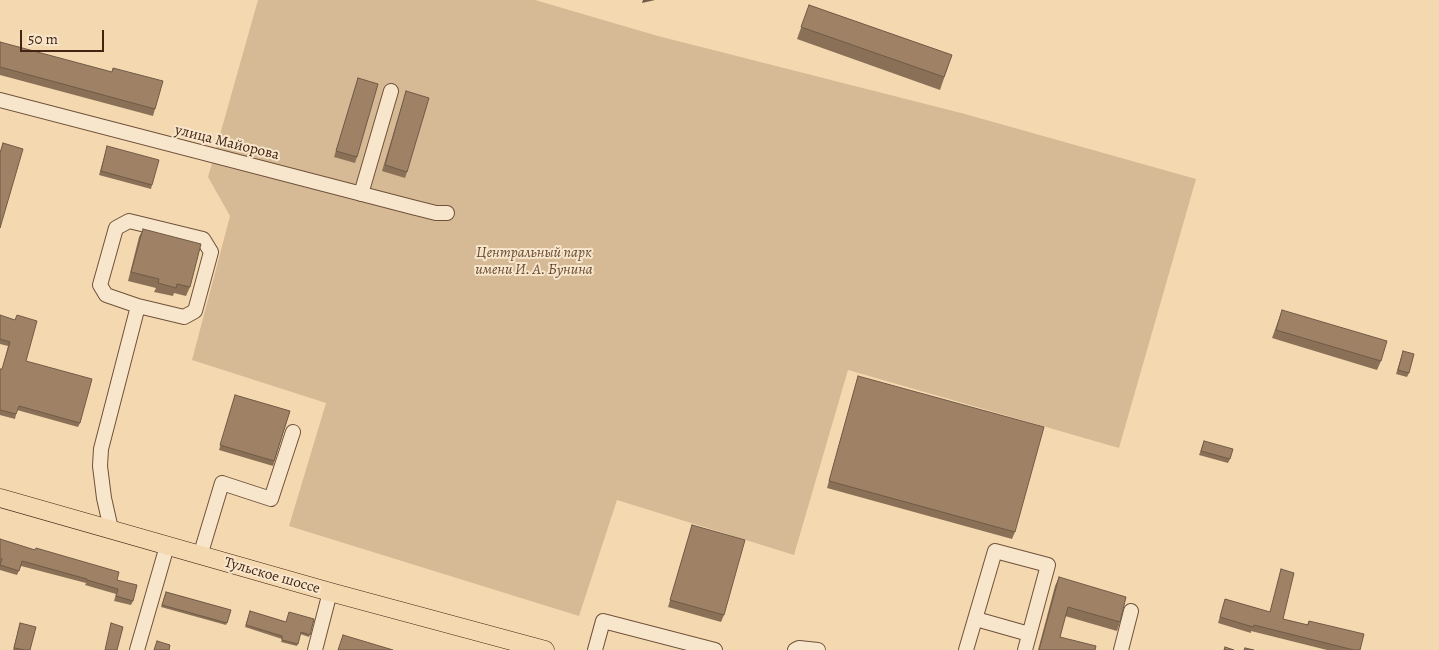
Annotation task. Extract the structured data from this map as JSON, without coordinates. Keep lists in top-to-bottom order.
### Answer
{
  "streets": {
    "main road": ["Тульское шоссе"],
    "street": ["улица Майорова"]
  },
  "parks": ["Центральный парк имени И. А. Бунина"],
  "scale_bar": "50 m"
}
